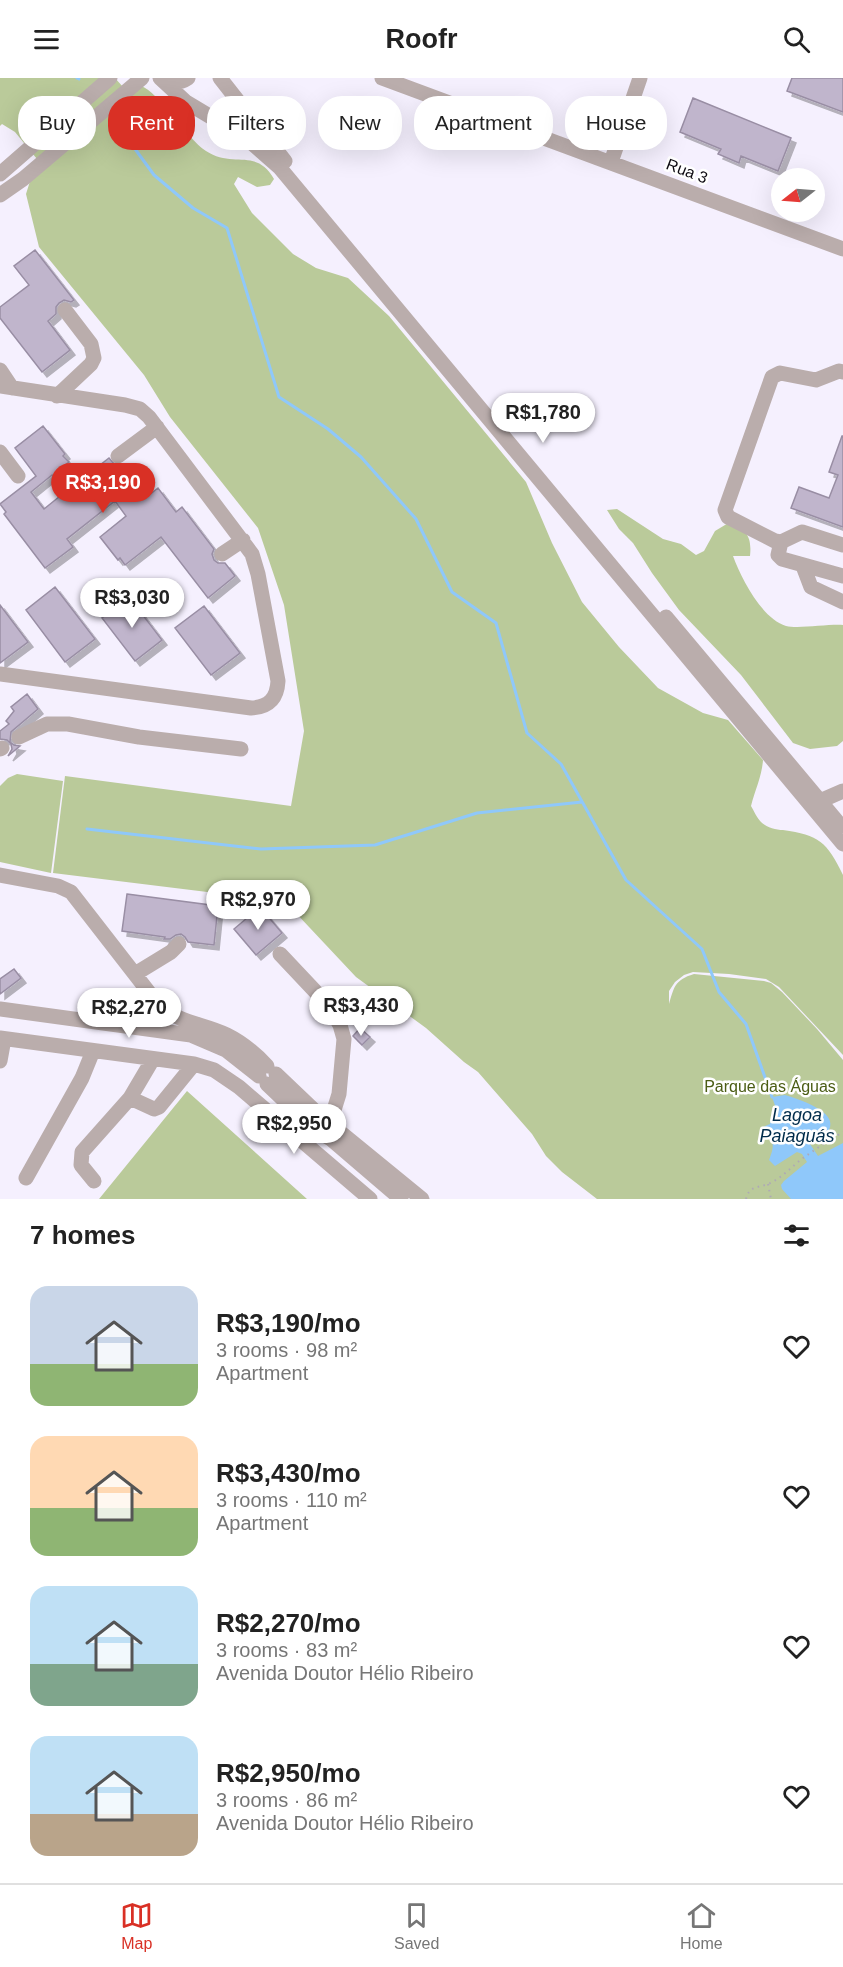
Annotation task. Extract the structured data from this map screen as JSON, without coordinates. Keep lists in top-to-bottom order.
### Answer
{
  "streets": {
    "street": ["Rua 3"]
  },
  "water": ["Lagoa Paiaguás"],
  "parks": ["Parque das Águas"],
  "north": "left",
  "page": {
    "header": "Roofr",
    "chip": [
      "Buy",
      "Rent",
      "Filters",
      "New",
      "Apartment",
      "House"
    ],
    "price": [
      "R$1,780",
      "R$3,190",
      "R$3,030",
      "R$2,970",
      "R$3,430",
      "R$2,270",
      "R$2,950"
    ],
    "heading": "7 homes",
    "list": [
      {
        "name": "R$3,190/mo",
        "note": "3 rooms · 98 m² · Apartment"
      },
      {
        "name": "R$3,430/mo",
        "note": "3 rooms · 110 m² · Apartment"
      },
      {
        "name": "R$2,270/mo",
        "note": "3 rooms · 83 m² · Avenida Doutor Hélio Ribeiro"
      },
      {
        "name": "R$2,950/mo",
        "note": "3 rooms · 86 m² · Avenida Doutor Hélio Ribeiro"
      }
    ],
    "tabs": ["Map", "Saved", "Home"]
  }
}
